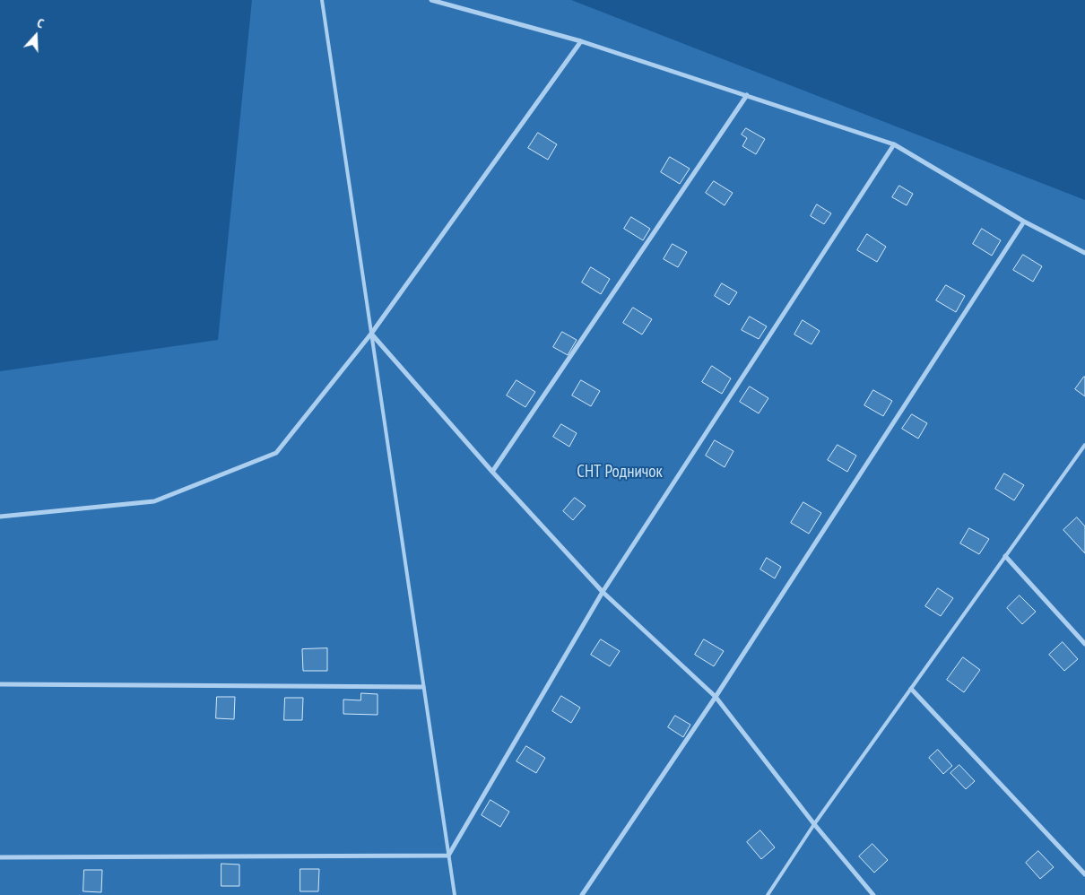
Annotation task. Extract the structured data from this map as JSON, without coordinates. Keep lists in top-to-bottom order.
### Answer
{
  "parks": ["СНТ Родничок"],
  "north": "top"
}
